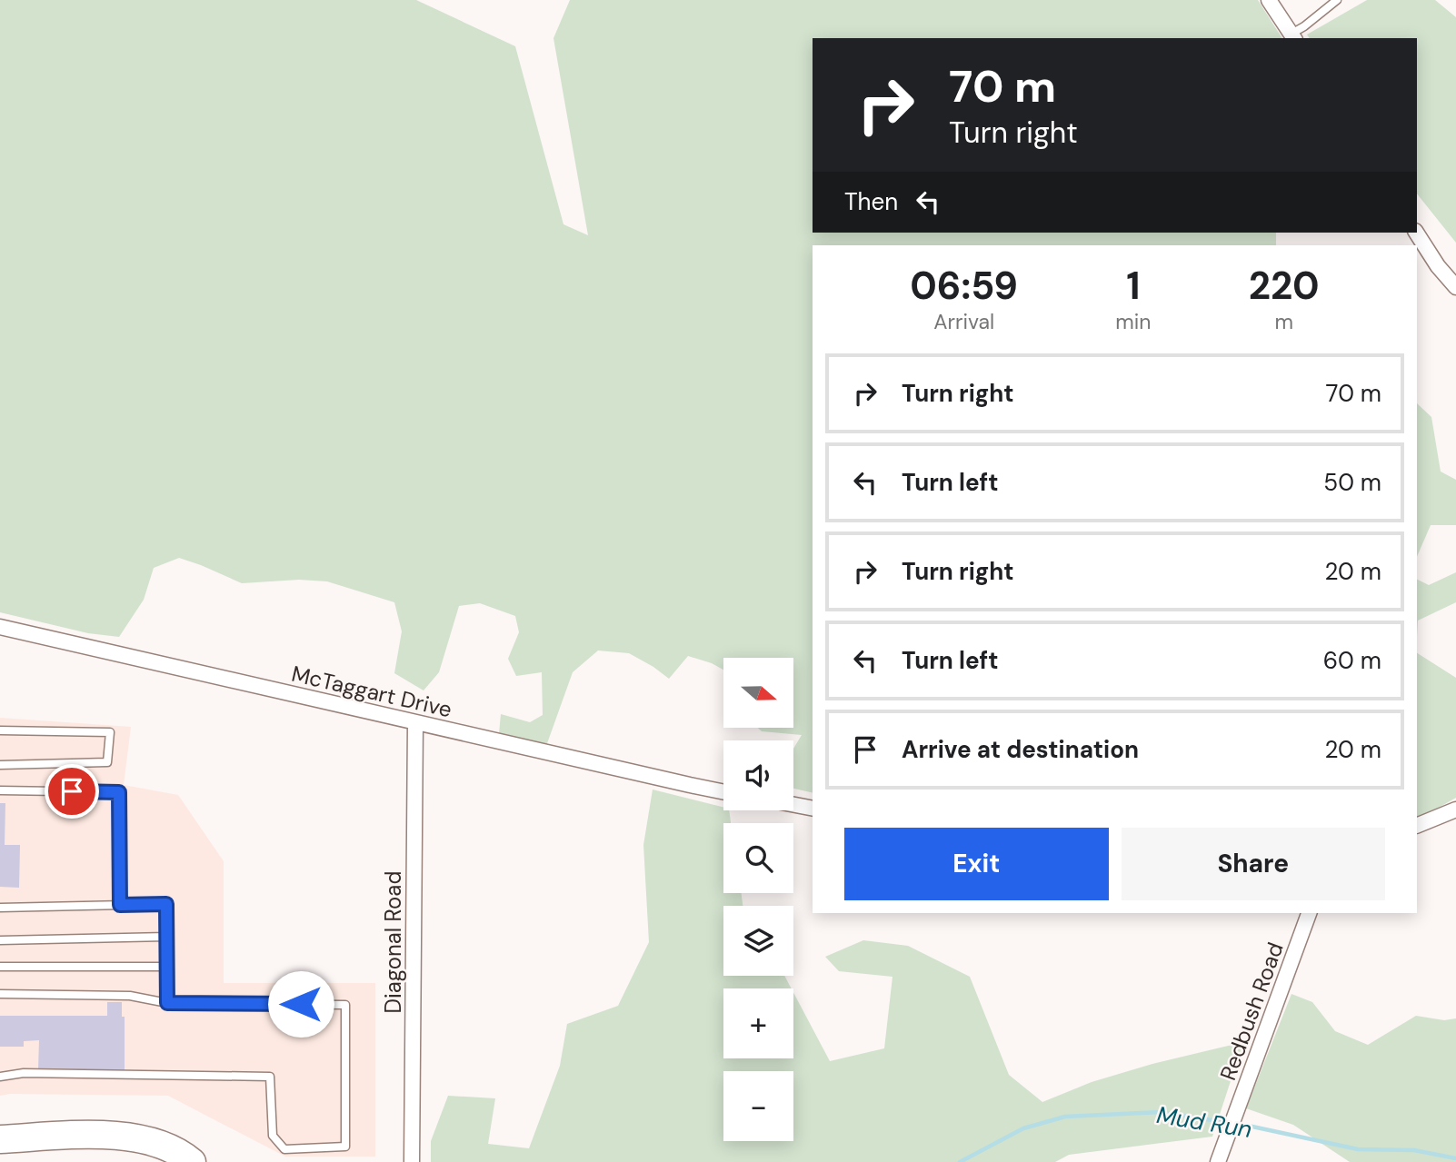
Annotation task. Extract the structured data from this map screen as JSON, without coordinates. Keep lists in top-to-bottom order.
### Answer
{
  "streets": {
    "street": ["McTaggart Drive", "Diagonal Road", "Redbush Road"]
  },
  "crossings": [
    ["McTaggart Drive", "Diagonal Road"]
  ],
  "water": ["Mud Run"],
  "north": "right",
  "page": {
    "turn": ["70 m", "Turn right"],
    "then": "Then",
    "eta": [
      "06:59",
      "Arrival",
      "1",
      "min",
      "220",
      "m"
    ],
    "list": [
      {
        "name": "Turn right",
        "value": "70 m"
      },
      {
        "name": "Turn left",
        "value": "50 m"
      },
      {
        "name": "Turn right",
        "value": "20 m"
      },
      {
        "name": "Turn left",
        "value": "60 m"
      },
      {
        "name": "Arrive at destination",
        "value": "20 m"
      }
    ],
    "map_buttons": ["+", "−"],
    "buttons": ["Exit", "Share"]
  }
}
